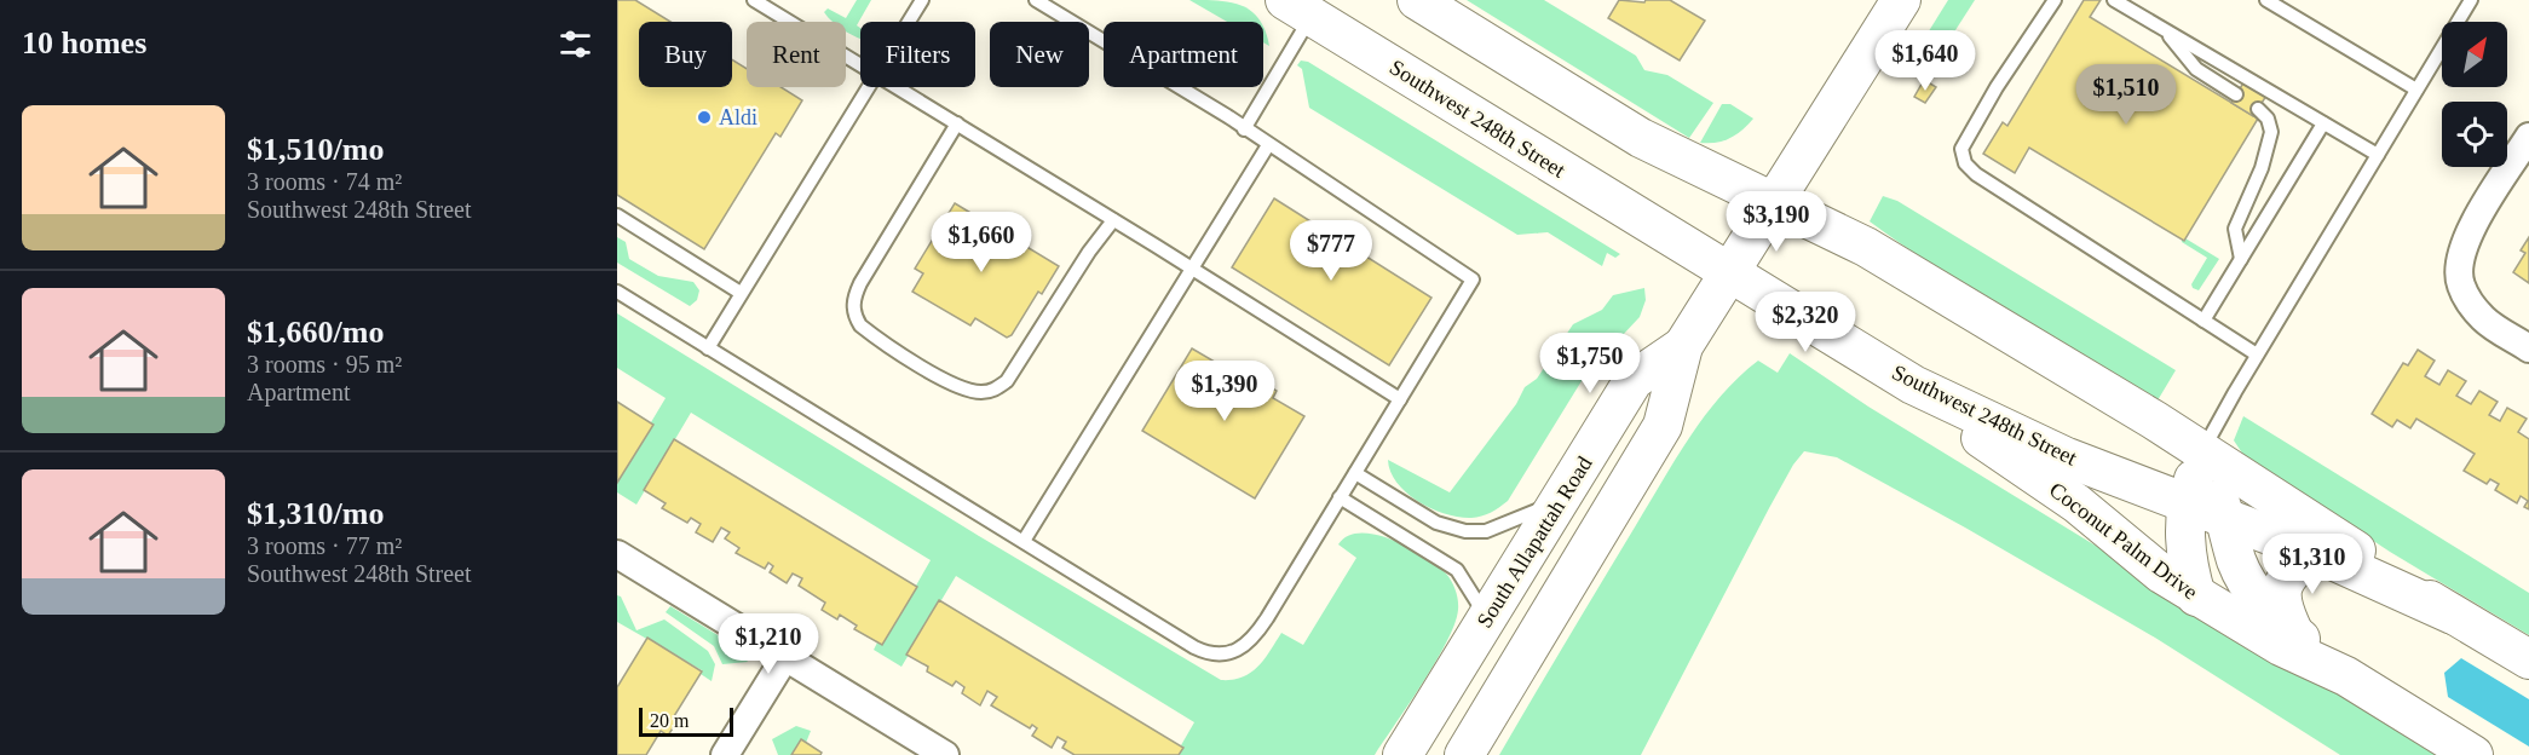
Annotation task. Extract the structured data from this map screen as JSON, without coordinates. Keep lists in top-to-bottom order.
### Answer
{
  "streets": {
    "street": ["Southwest 248th Street", "Coconut Palm Drive", "South Allapattah Road"]
  },
  "crossings": [
    ["Southwest 248th Street", "Coconut Palm Drive"],
    ["Southwest 248th Street", "South Allapattah Road"]
  ],
  "places": ["Aldi"],
  "scale_bar": "20 m",
  "north": "top right",
  "page": {
    "heading": "10 homes",
    "chip": [
      "Buy",
      "Rent",
      "Filters",
      "New",
      "Apartment"
    ],
    "price": [
      "$1,640",
      "$1,510",
      "$3,190",
      "$1,660",
      "$777",
      "$2,320",
      "$1,750",
      "$1,390",
      "$1,310",
      "$1,210"
    ],
    "list": [
      {
        "name": "$1,510/mo",
        "note": "3 rooms · 74 m² · Southwest 248th Street"
      },
      {
        "name": "$1,660/mo",
        "note": "3 rooms · 95 m² · Apartment"
      },
      {
        "name": "$1,310/mo",
        "note": "3 rooms · 77 m² · Southwest 248th Street"
      }
    ],
    "scale": "20 m"
  }
}
